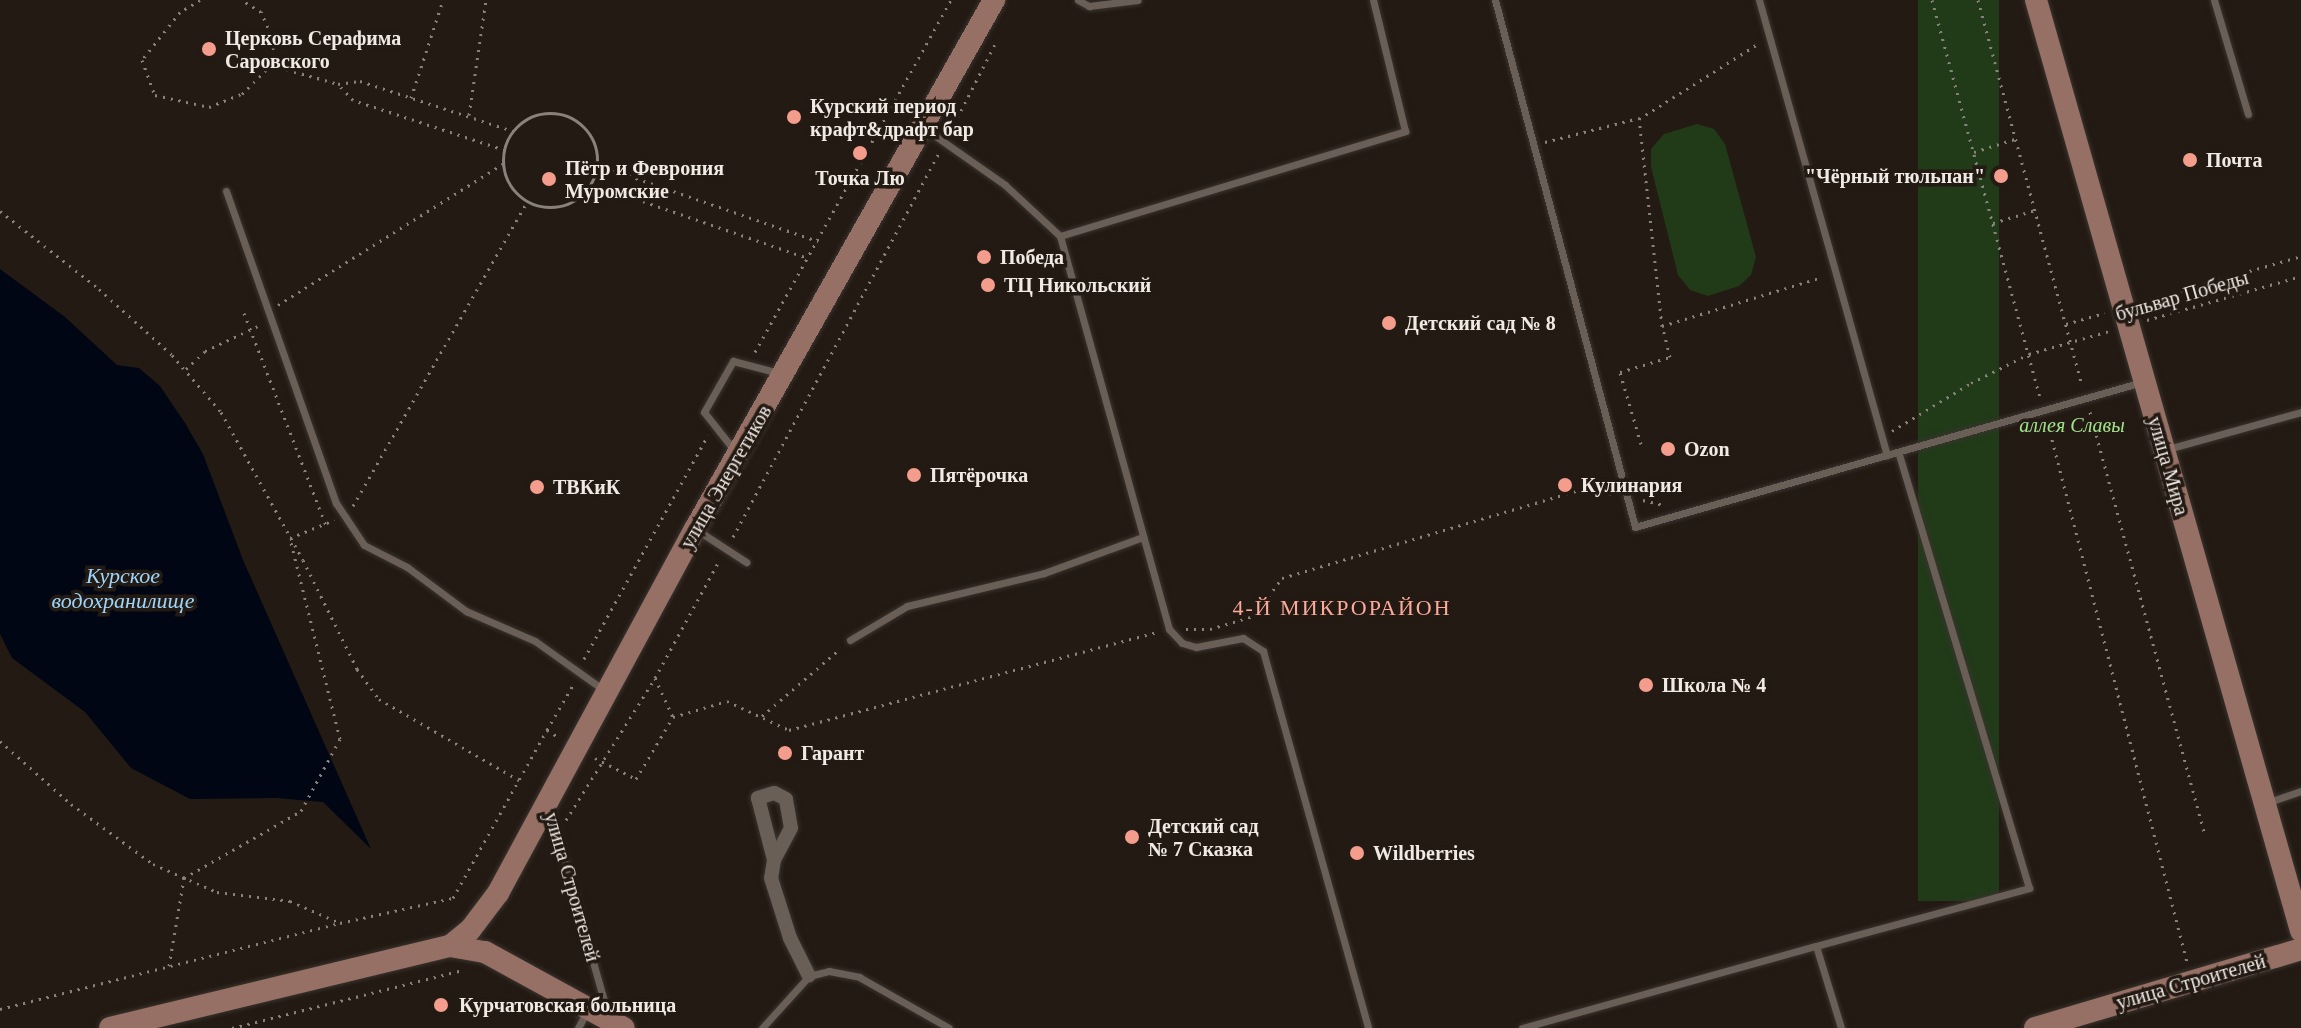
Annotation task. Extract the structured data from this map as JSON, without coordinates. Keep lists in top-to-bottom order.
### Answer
{
  "streets": {
    "main road": ["улица Мира", "улица Энергетиков", "улица Строителей"],
    "path": ["бульвар Победы"]
  },
  "crossings": [
    ["бульвар Победы", "улица Мира"],
    ["улица Энергетиков", "улица Строителей"]
  ],
  "districts": ["4-Й МИКРОРАЙОН"],
  "water": ["Курское водохранилище"],
  "parks": ["аллея Славы"],
  "places": [
    "Церковь Серафима Саровского",
    "Курский период крафт&драфт бар",
    "Точка Лю",
    "Почта",
    "\"Чёрный тюльпан\"",
    "Пётр и Феврония Муромские",
    "Победа",
    "ТЦ Никольский",
    "Детский сад № 8",
    "Ozon",
    "Пятёрочка",
    "Кулинария",
    "ТВКиК",
    "Школа № 4",
    "Гарант",
    "Детский сад № 7 Сказка",
    "Wildberries",
    "Курчатовская больница"
  ]
}
